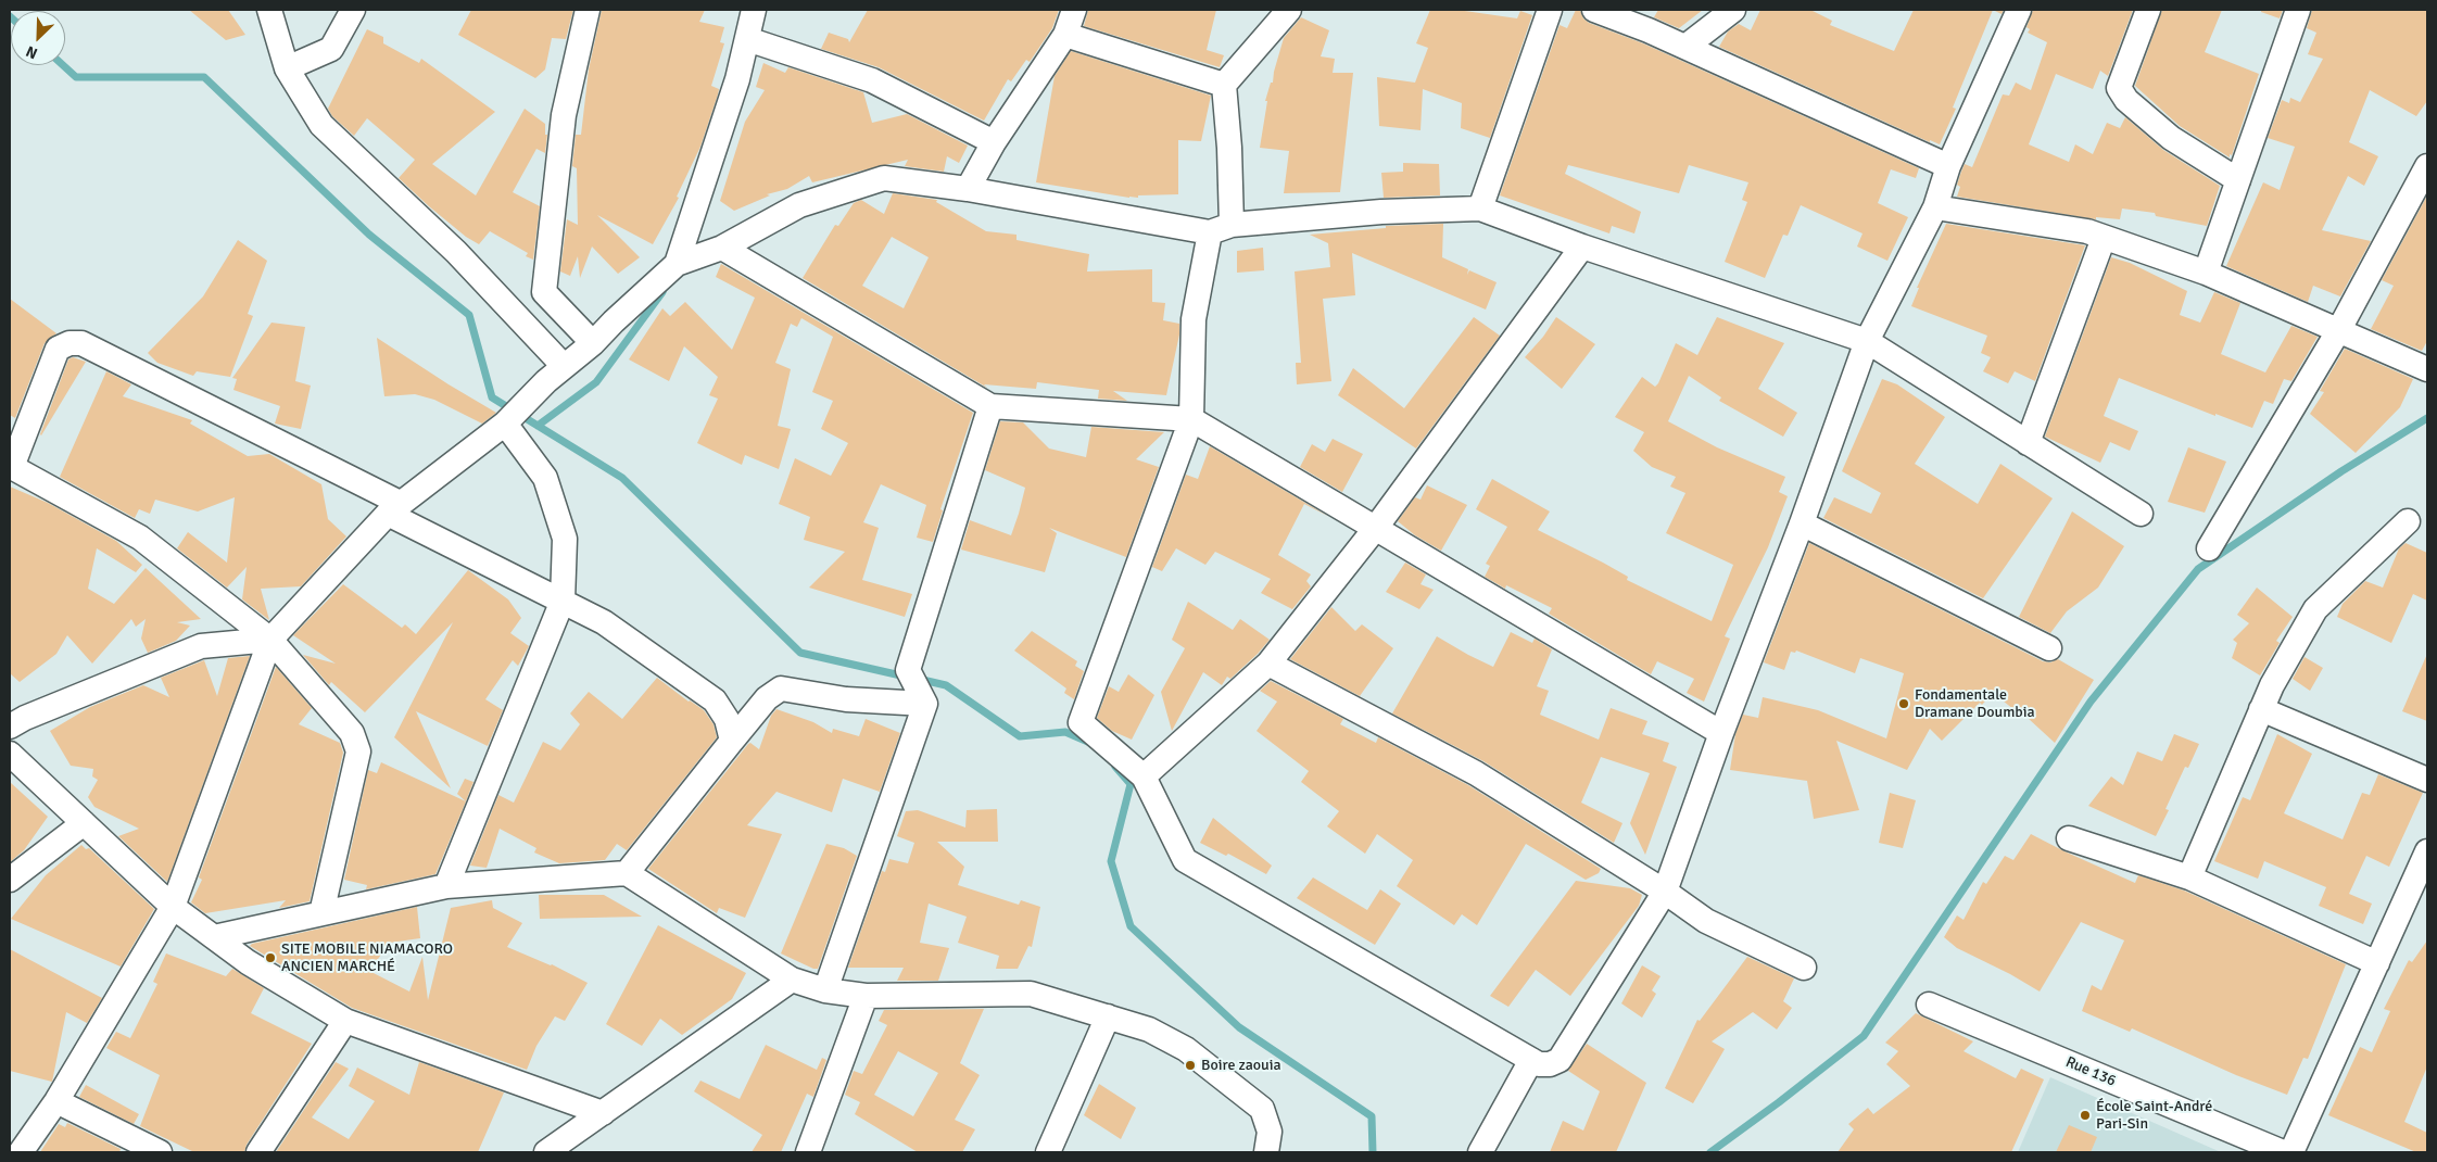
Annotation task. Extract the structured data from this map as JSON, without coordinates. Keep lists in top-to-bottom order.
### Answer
{
  "streets": {
    "street": ["Rue 136"]
  },
  "places": [
    "Fondamentale Dramane Doumbia",
    "SITE MOBILE NIAMACORO ANCIEN MARCHÉ",
    "Boire zaouia",
    "École Saint-André Pari-Sin"
  ],
  "north": "bottom left"
}
